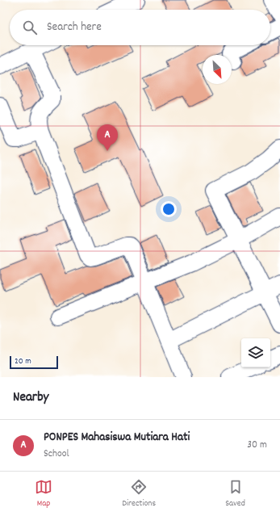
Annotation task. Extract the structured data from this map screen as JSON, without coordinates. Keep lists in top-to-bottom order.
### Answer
{
  "scale_bar": "20 m",
  "north": "bottom right",
  "page": {
    "search": "Search here",
    "pins": "A",
    "scale": "20 m",
    "heading": "Nearby",
    "list": [
      {
        "mark": "A",
        "name": "PONPES Mahasiswa Mutiara Hati",
        "note": "School",
        "value": "30 m"
      }
    ],
    "nav": ["Map", "Directions", "Saved"]
  }
}
